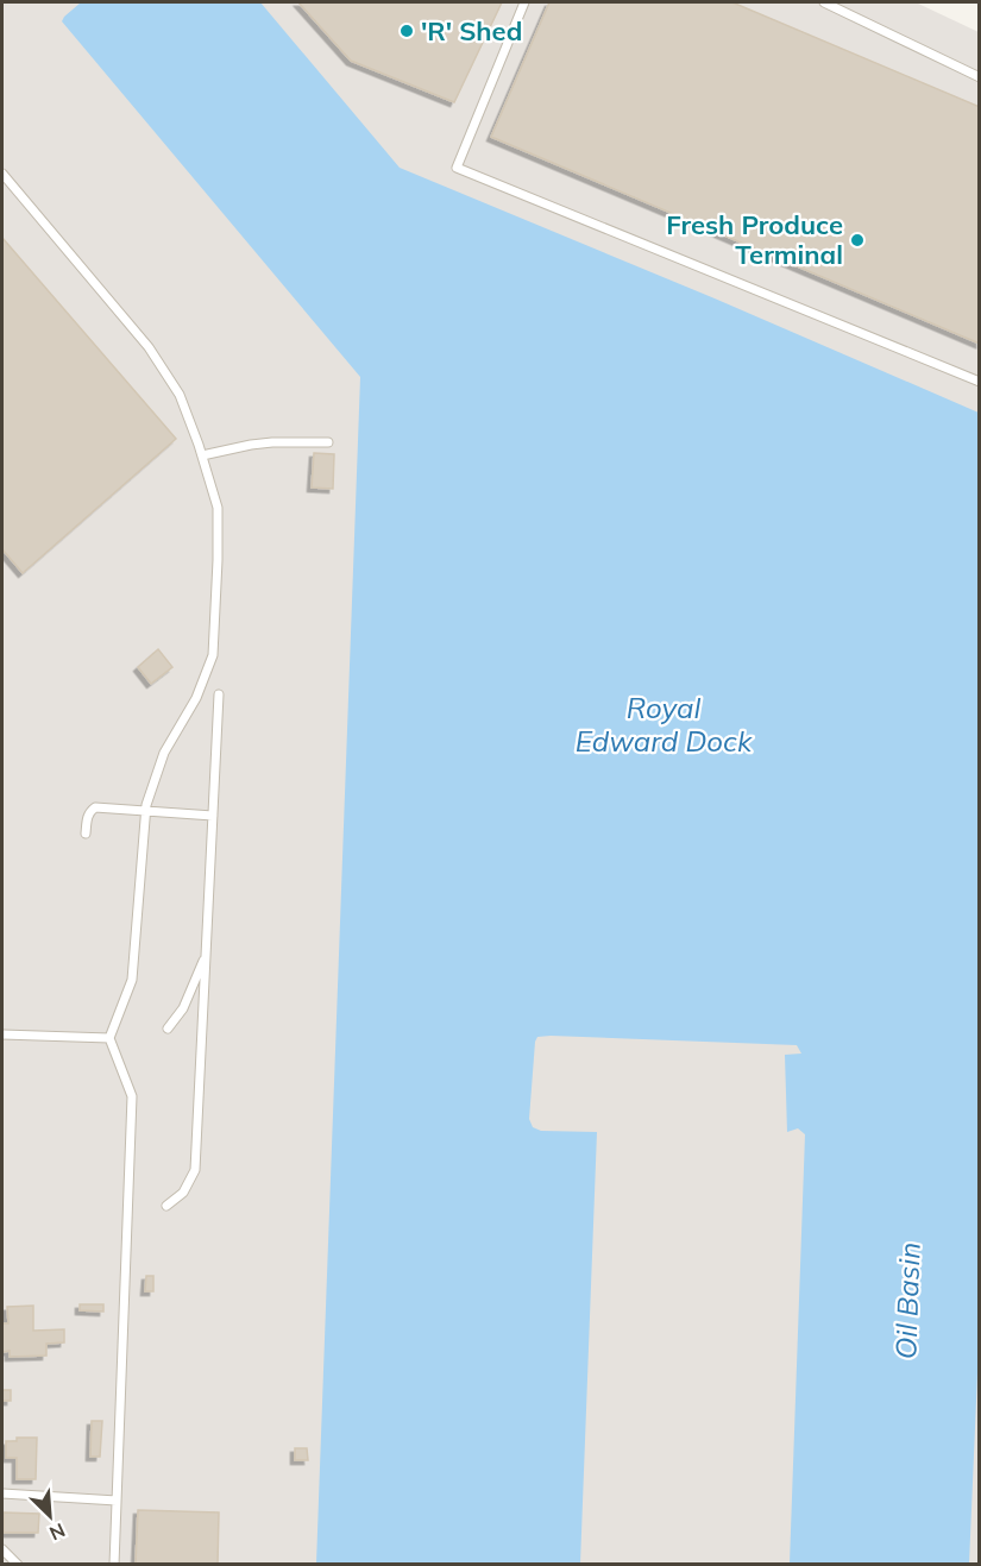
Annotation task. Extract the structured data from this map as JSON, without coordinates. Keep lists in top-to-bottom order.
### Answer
{
  "water": ["Royal Edward Dock", "Oil Basin"],
  "places": ["'R' Shed", "Fresh Produce Terminal"],
  "north": "bottom right"
}
